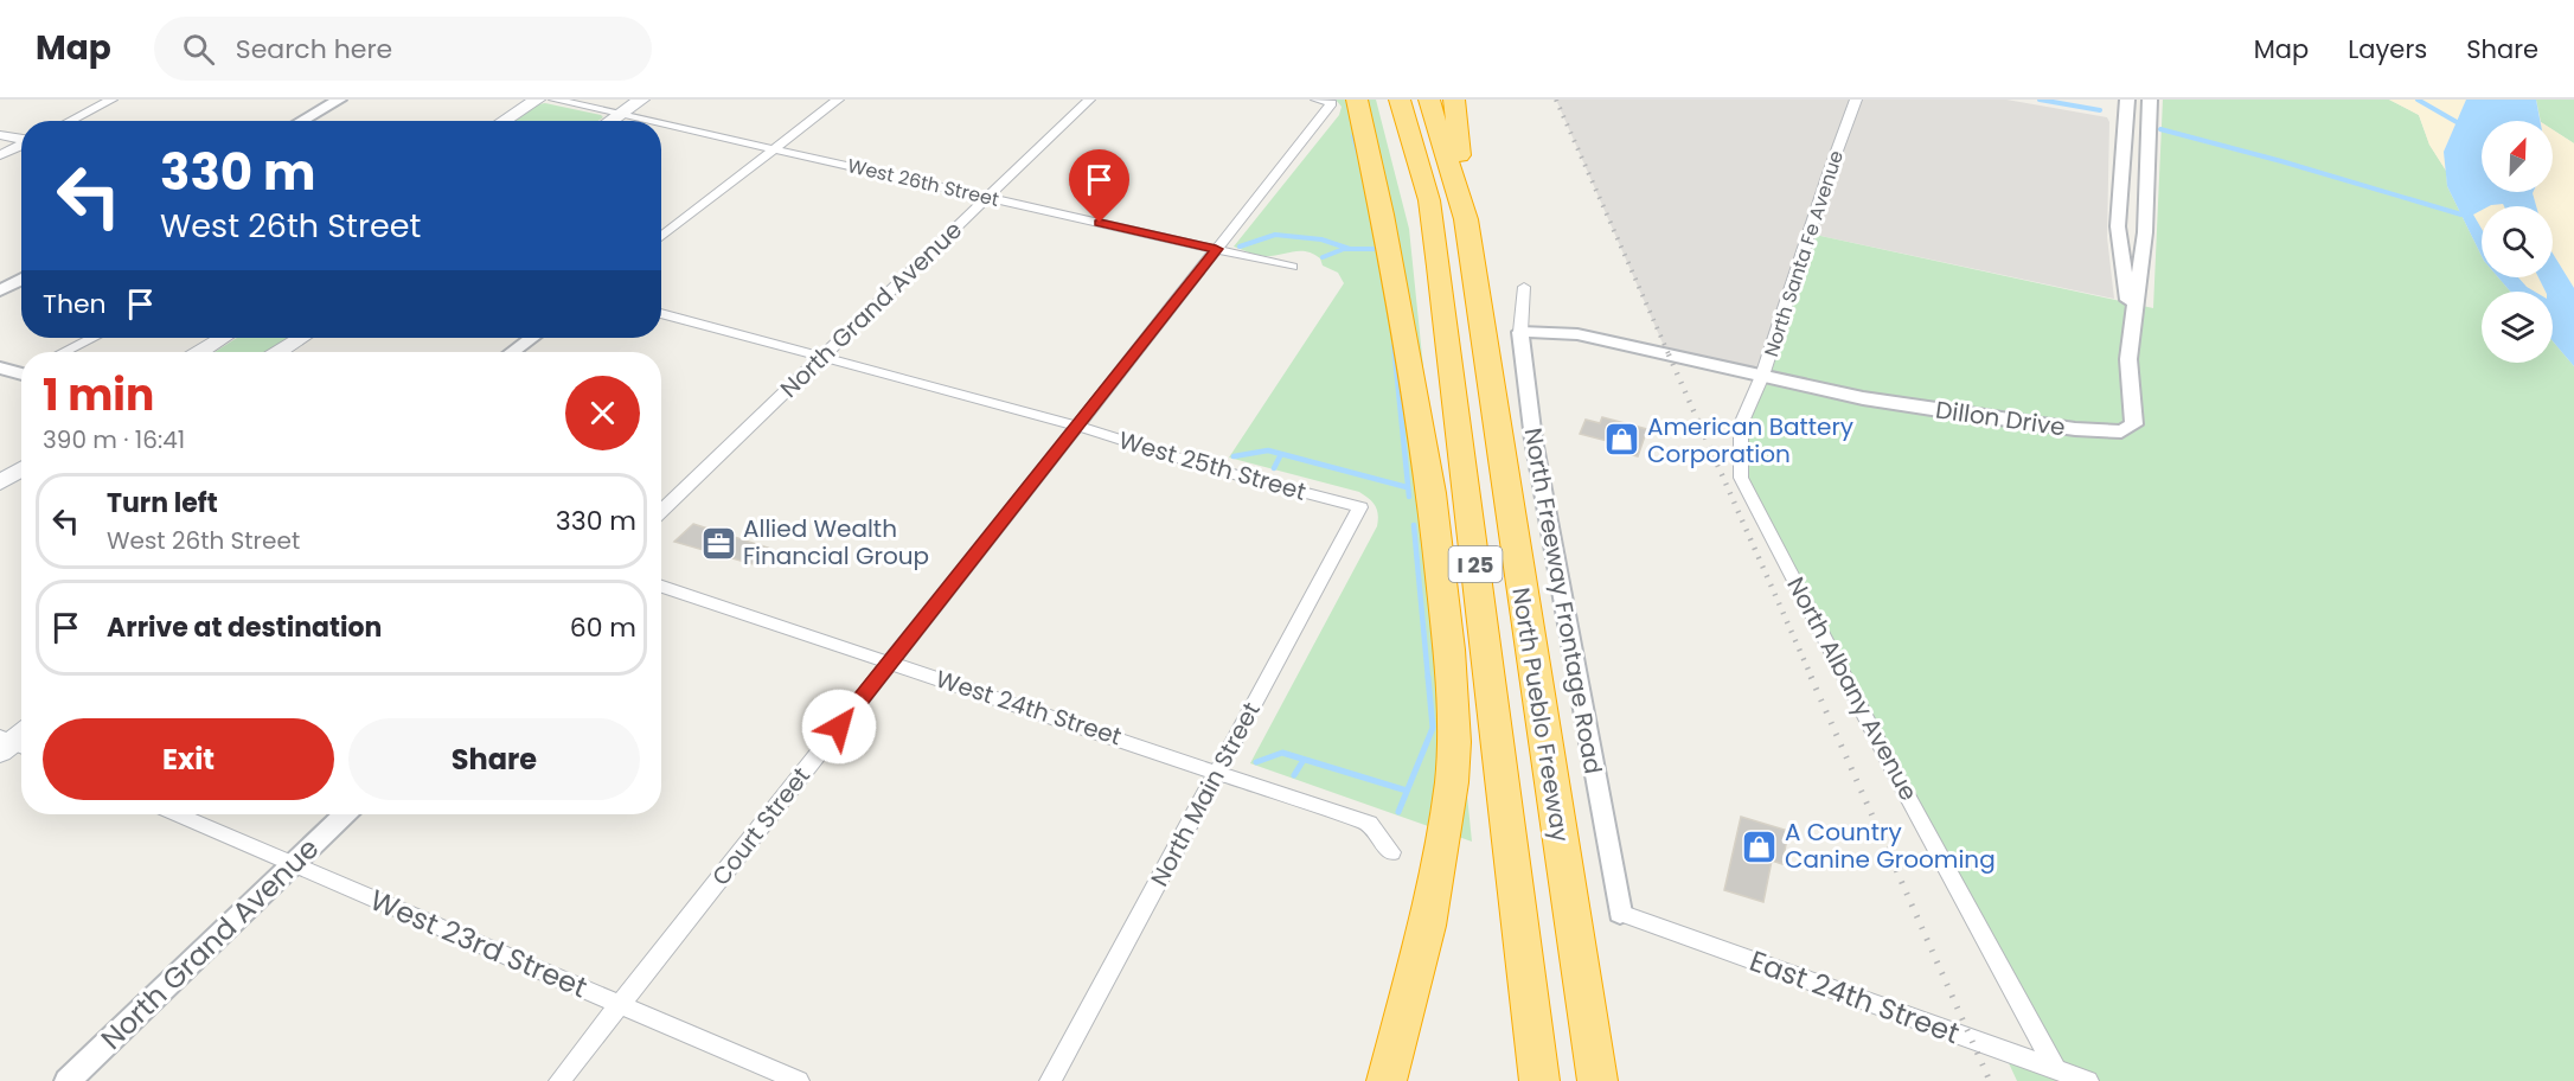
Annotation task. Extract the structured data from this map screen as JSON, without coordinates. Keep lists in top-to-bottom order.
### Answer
{
  "streets": {
    "highway": ["I 25", "North Pueblo Freeway"],
    "street": [
      "West 26th Street",
      "North Santa Fe Avenue",
      "North Grand Avenue",
      "Dillon Drive",
      "West 25th Street",
      "North Freeway Frontage Road",
      "North Albany Avenue",
      "West 24th Street",
      "North Main Street",
      "Court Street",
      "West 23rd Street",
      "East 24th Street"
    ]
  },
  "crossings": [
    ["West 26th Street", "North Grand Avenue"],
    ["West 26th Street", "Court Street"],
    ["North Santa Fe Avenue", "Dillon Drive"],
    ["North Santa Fe Avenue", "North Freeway Frontage Road"],
    ["North Santa Fe Avenue", "North Albany Avenue"],
    ["North Grand Avenue", "West 25th Street"],
    ["North Grand Avenue", "West 23rd Street"],
    ["Dillon Drive", "North Albany Avenue"],
    ["West 25th Street", "North Main Street"],
    ["West 25th Street", "Court Street"],
    ["North Freeway Frontage Road", "East 24th Street"],
    ["North Albany Avenue", "East 24th Street"],
    ["West 24th Street", "North Main Street"],
    ["West 24th Street", "Court Street"],
    ["Court Street", "West 23rd Street"]
  ],
  "places": {
    "shop": ["American Battery Corporation", "A Country Canine Grooming"],
    "office": ["Allied Wealth Financial Group"]
  },
  "north": "top right",
  "page": {
    "header": "Map",
    "search": "Search here",
    "nav": ["Map", "Layers", "Share"],
    "turn": ["330 m", "West 26th Street"],
    "then": "Then",
    "heading": ["1 min", "390 m · 16:41"],
    "list": [
      {
        "name": "Turn left",
        "note": "West 26th Street",
        "value": "330 m"
      },
      {
        "name": "Arrive at destination",
        "value": "60 m"
      }
    ],
    "buttons": ["Exit", "Share"]
  }
}
